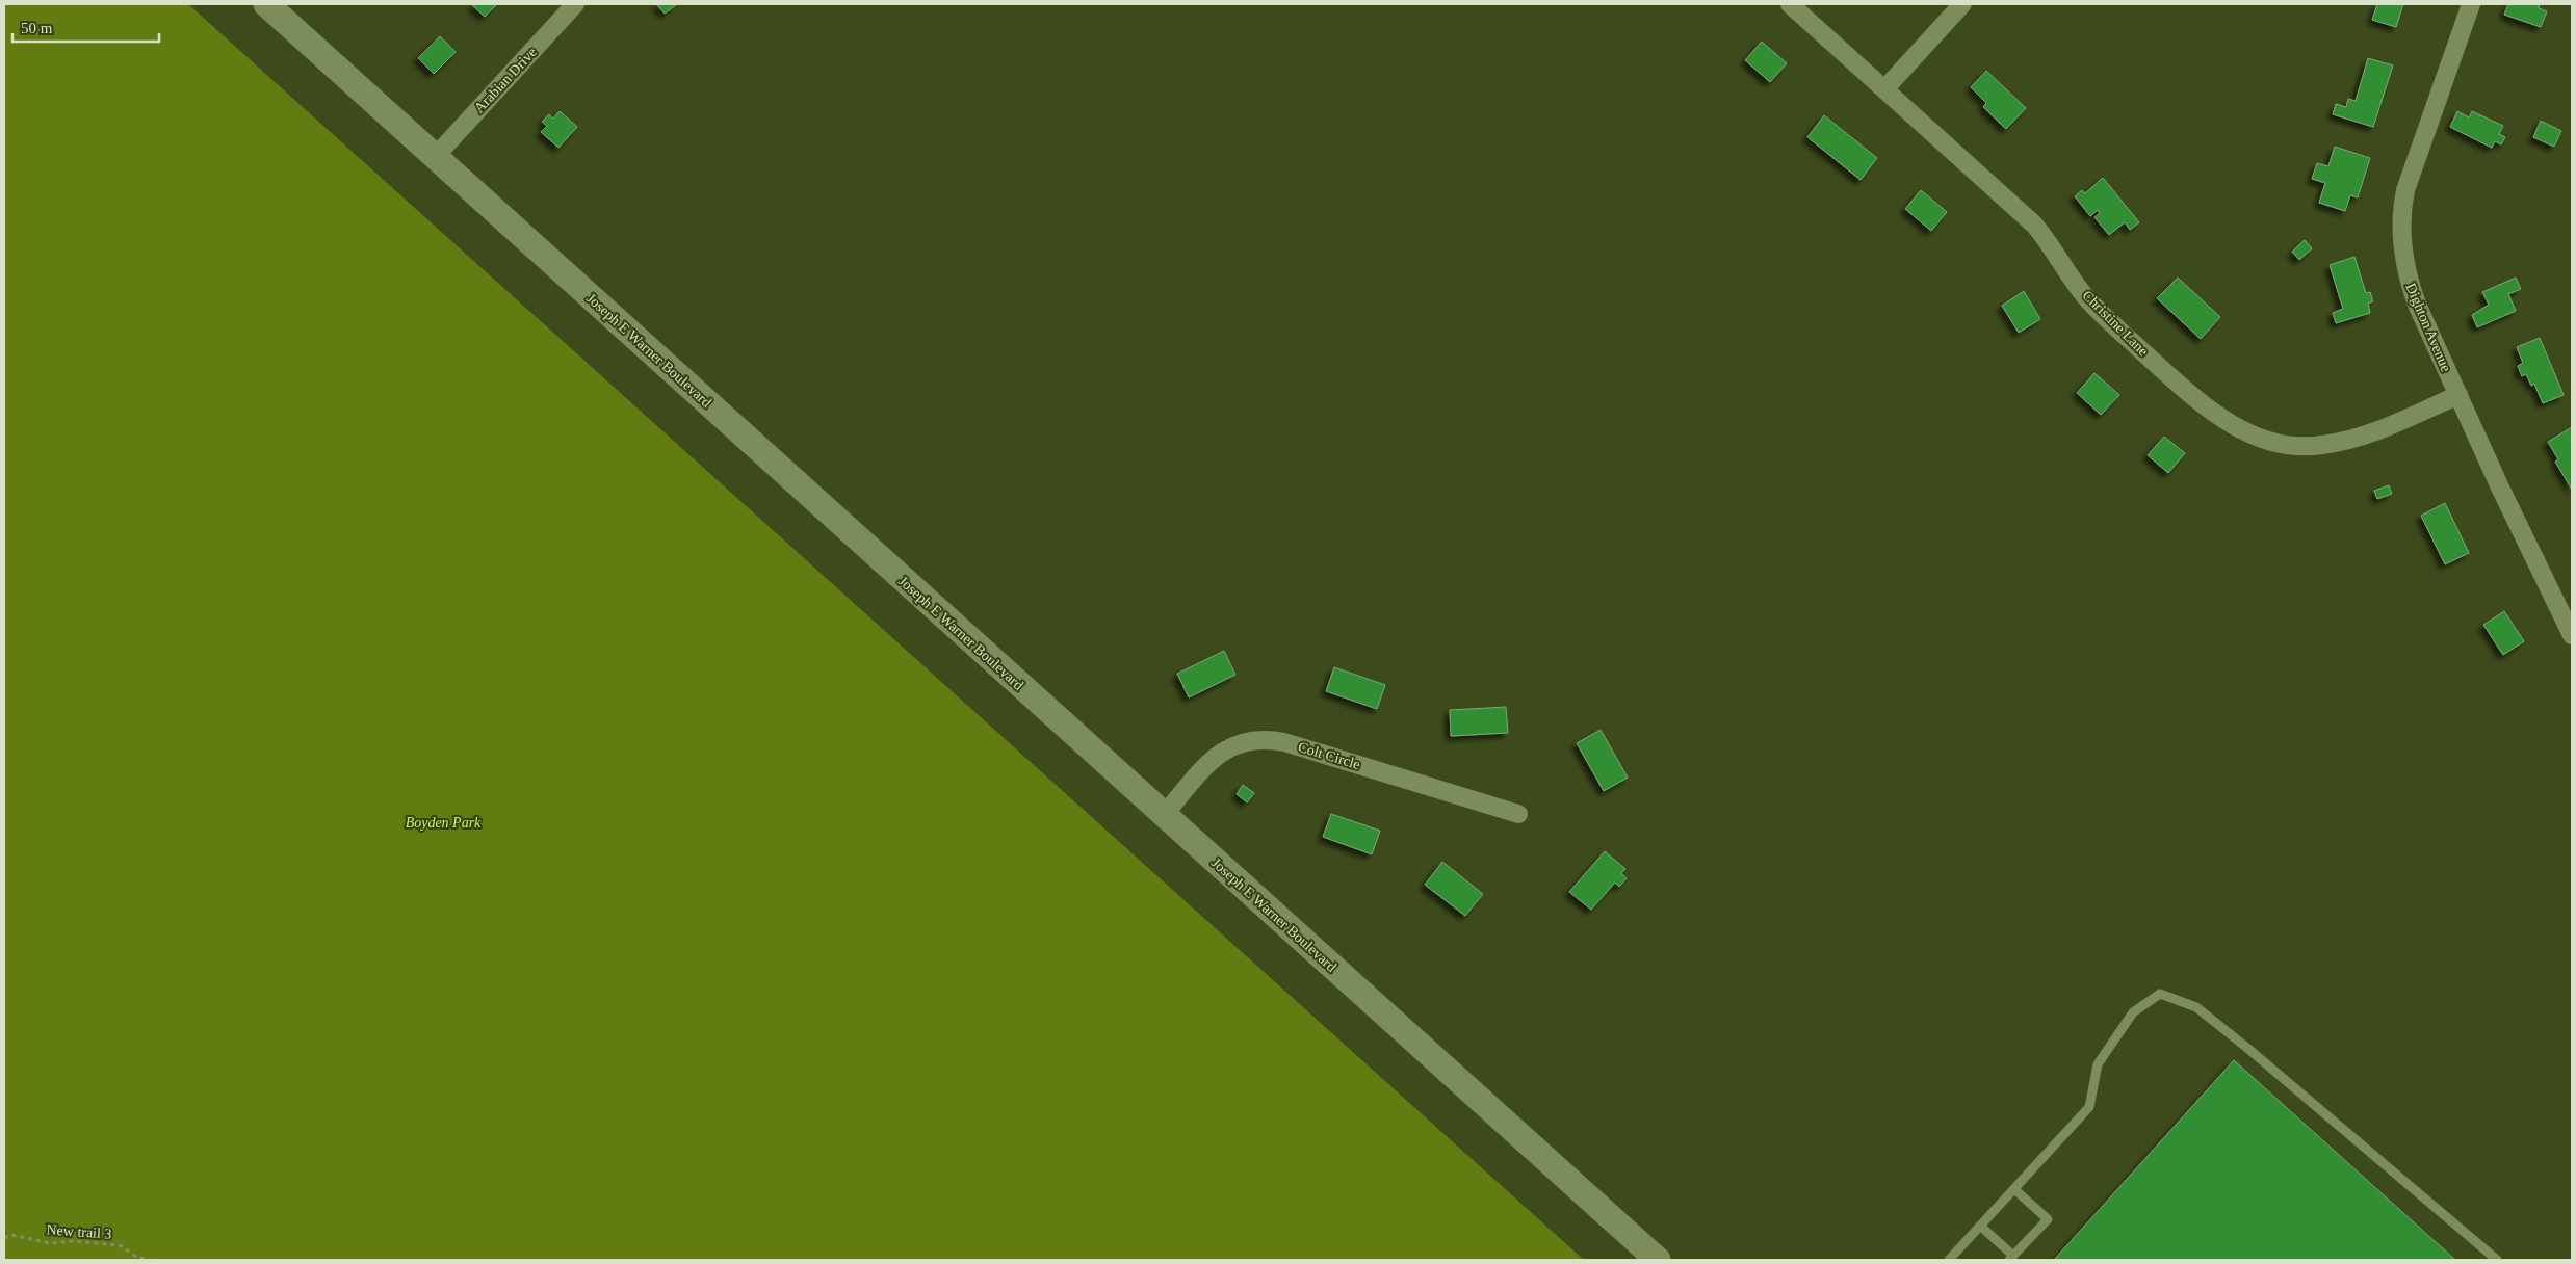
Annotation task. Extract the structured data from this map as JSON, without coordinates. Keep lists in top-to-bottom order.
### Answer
{
  "streets": {
    "main road": ["Joseph E Warner Boulevard"],
    "street": [
      "Arabian Drive",
      "Christine Lane",
      "Dighton Avenue",
      "Colt Circle"
    ],
    "path": ["New trail 3"]
  },
  "crossings": [
    ["Arabian Drive", "Joseph E Warner Boulevard"],
    ["Christine Lane", "Dighton Avenue"],
    ["Joseph E Warner Boulevard", "Colt Circle"]
  ],
  "parks": ["Boyden Park"],
  "scale_bar": "50 m"
}
